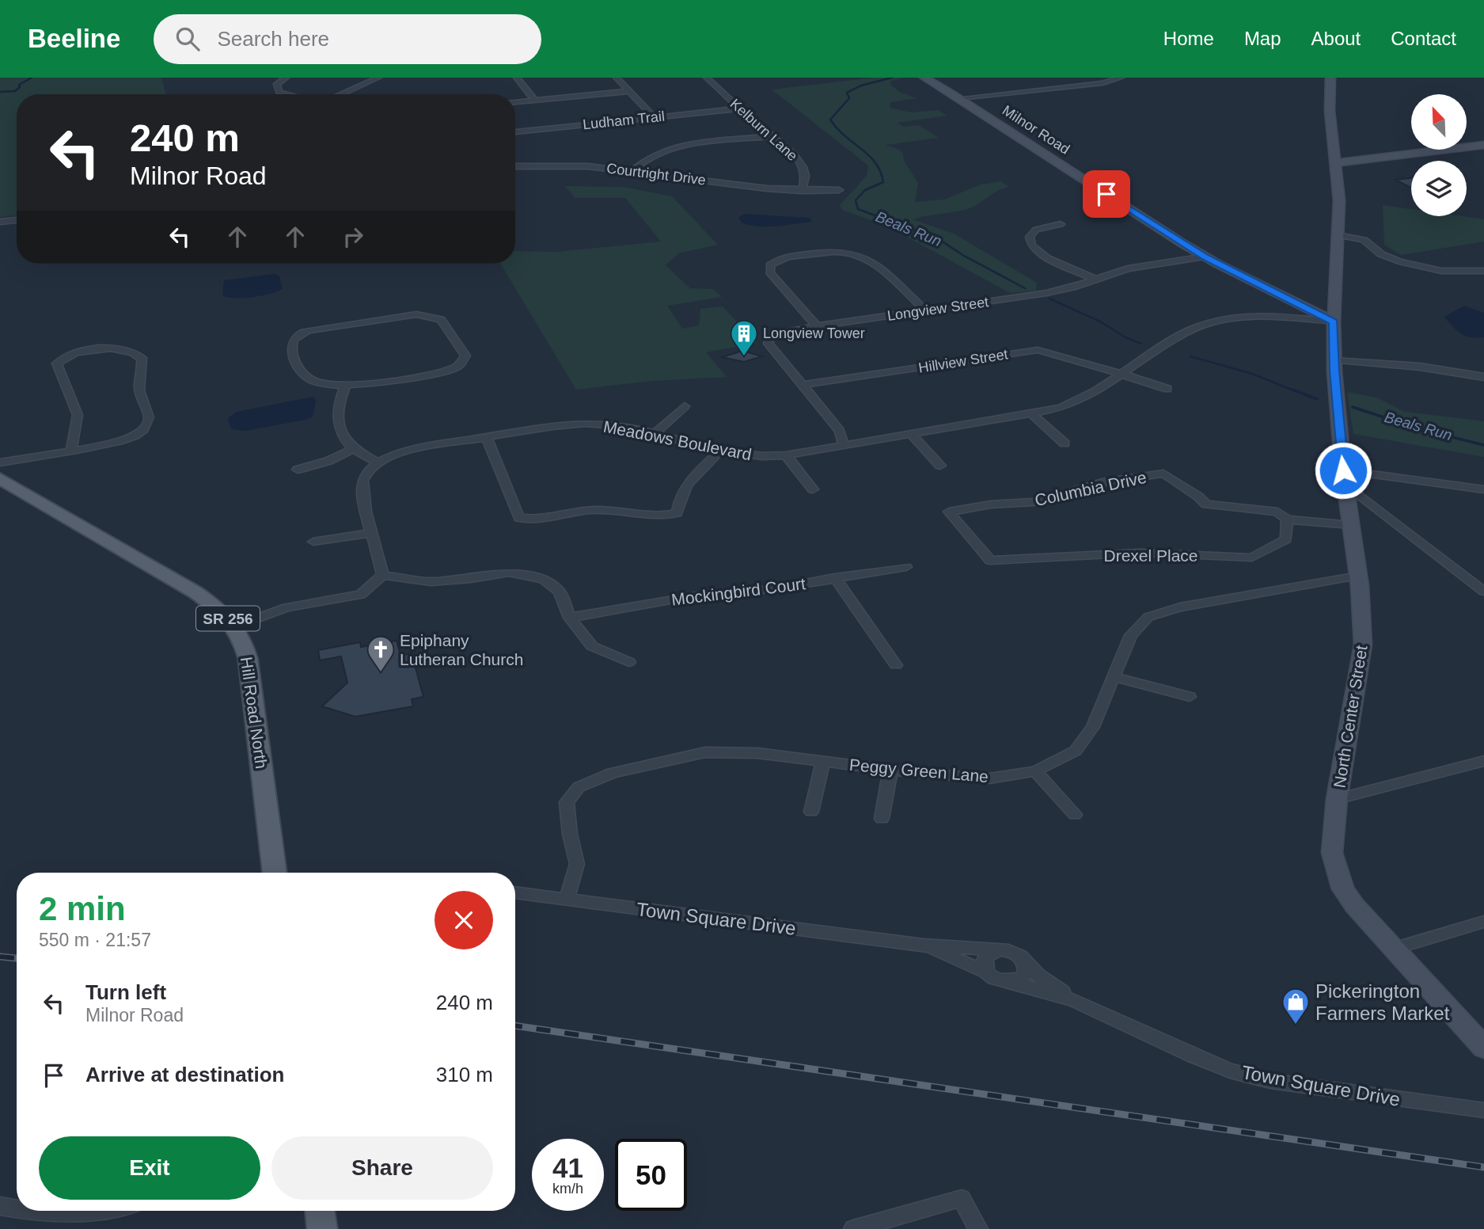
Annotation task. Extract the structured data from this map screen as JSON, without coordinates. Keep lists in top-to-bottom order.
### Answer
{
  "streets": {
    "main road": [
      "Milnor Road",
      "SR 256",
      "Hill Road North",
      "North Center Street"
    ],
    "street": [
      "Ludham Trail",
      "Kelburn Lane",
      "Courtright Drive",
      "Longview Street",
      "Hillview Street",
      "Meadows Boulevard",
      "Columbia Drive",
      "Drexel Place",
      "Mockingbird Court",
      "Peggy Green Lane",
      "Town Square Drive"
    ]
  },
  "crossings": [
    ["Ludham Trail", "Kelburn Lane"],
    ["Kelburn Lane", "Courtright Drive"],
    ["Milnor Road", "Longview Street"],
    ["Milnor Road", "Meadows Boulevard"],
    ["Milnor Road", "North Center Street"],
    ["Longview Street", "Hillview Street"],
    ["Longview Street", "Meadows Boulevard"],
    ["Hillview Street", "Meadows Boulevard"],
    ["Meadows Boulevard", "North Center Street"],
    ["Columbia Drive", "Drexel Place"],
    ["Columbia Drive", "North Center Street"],
    ["North Center Street", "Peggy Green Lane"],
    ["Peggy Green Lane", "Town Square Drive"]
  ],
  "water": ["Beals Run"],
  "places": {
    "building": ["Longview Tower"],
    "church": ["Epiphany Lutheran Church"],
    "shop": ["Pickerington Farmers Market"]
  },
  "north": "top left",
  "page": {
    "header": "Beeline",
    "search": "Search here",
    "nav": [
      "Home",
      "Map",
      "About",
      "Contact"
    ],
    "turn": ["240 m", "Milnor Road"],
    "heading": ["2 min", "550 m · 21:57"],
    "list": [
      {
        "name": "Turn left",
        "note": "Milnor Road",
        "value": "240 m"
      },
      {
        "name": "Arrive at destination",
        "value": "310 m"
      }
    ],
    "buttons": ["Exit", "Share"],
    "speed": "41 km/h",
    "limit": "50"
  }
}
